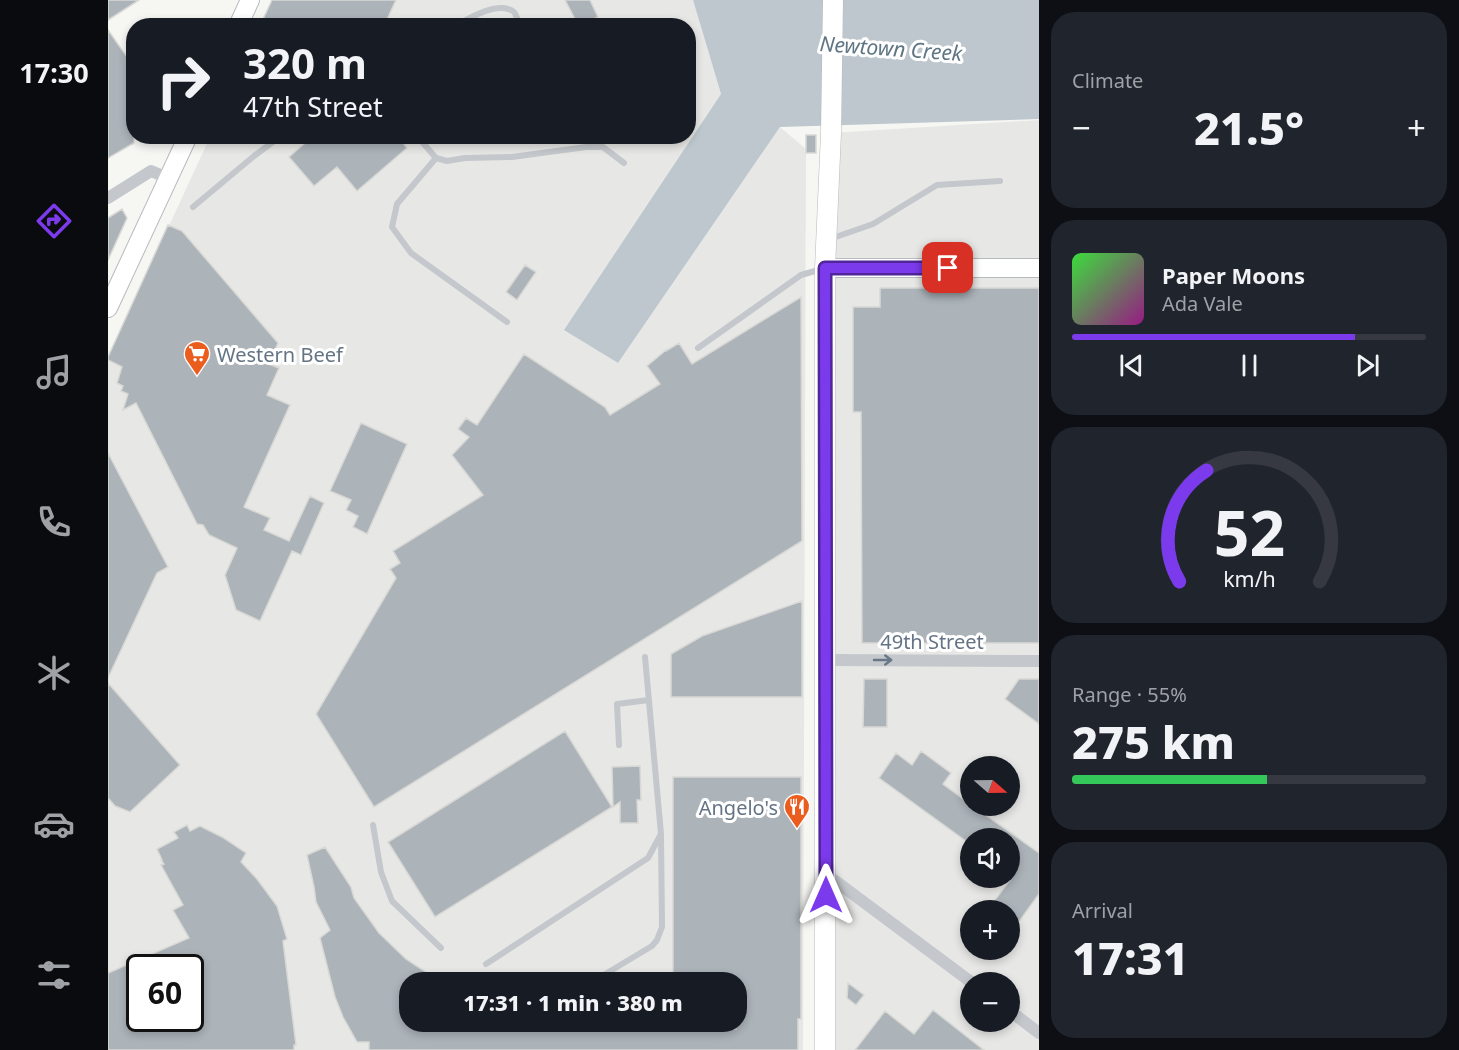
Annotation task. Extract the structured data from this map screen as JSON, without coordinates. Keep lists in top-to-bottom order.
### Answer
{
  "streets": {
    "street": ["49th Street"]
  },
  "one_way": ["49th Street"],
  "water": ["Newtown Creek"],
  "places": {
    "supermarket": ["Western Beef"],
    "restaurant": ["Angelo's"]
  },
  "north": "right",
  "page": {
    "tabs": "17:30",
    "tile": [
      "Climate",
      ["Range · 55%", "275 km"],
      ["Arrival", "17:31"]
    ],
    "turn": ["320 m", "47th Street"],
    "heat": ["−", "21.5°", "+"],
    "song": ["Paper Moons", "Ada Vale"],
    "map_buttons": ["+", "−"],
    "limit": "60",
    "trip": "17:31 · 1 min · 380 m",
    "gauge": ["52", "km/h"]
  }
}
